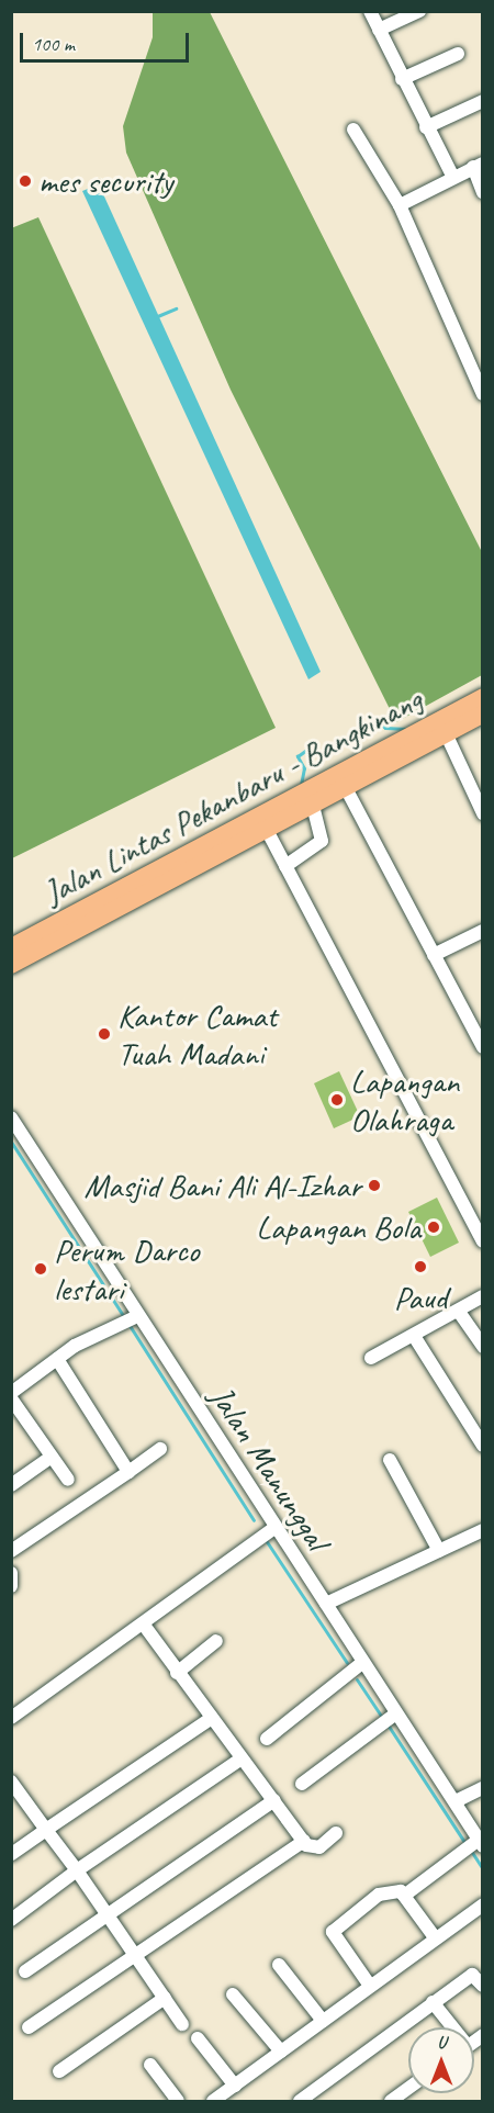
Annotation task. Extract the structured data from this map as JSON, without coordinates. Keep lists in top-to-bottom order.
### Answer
{
  "streets": {
    "highway": ["Jalan Lintas Pekanbaru - Bangkinang"],
    "street": ["Jalan Manunggal"]
  },
  "places": [
    "mes security",
    "Kantor Camat Tuah Madani",
    "Lapangan Olahraga",
    "Masjid Bani Ali Al-Izhar",
    "Lapangan Bola",
    "Paud",
    "Perum Darco lestari"
  ],
  "scale_bar": "100 m",
  "north": "top"
}
